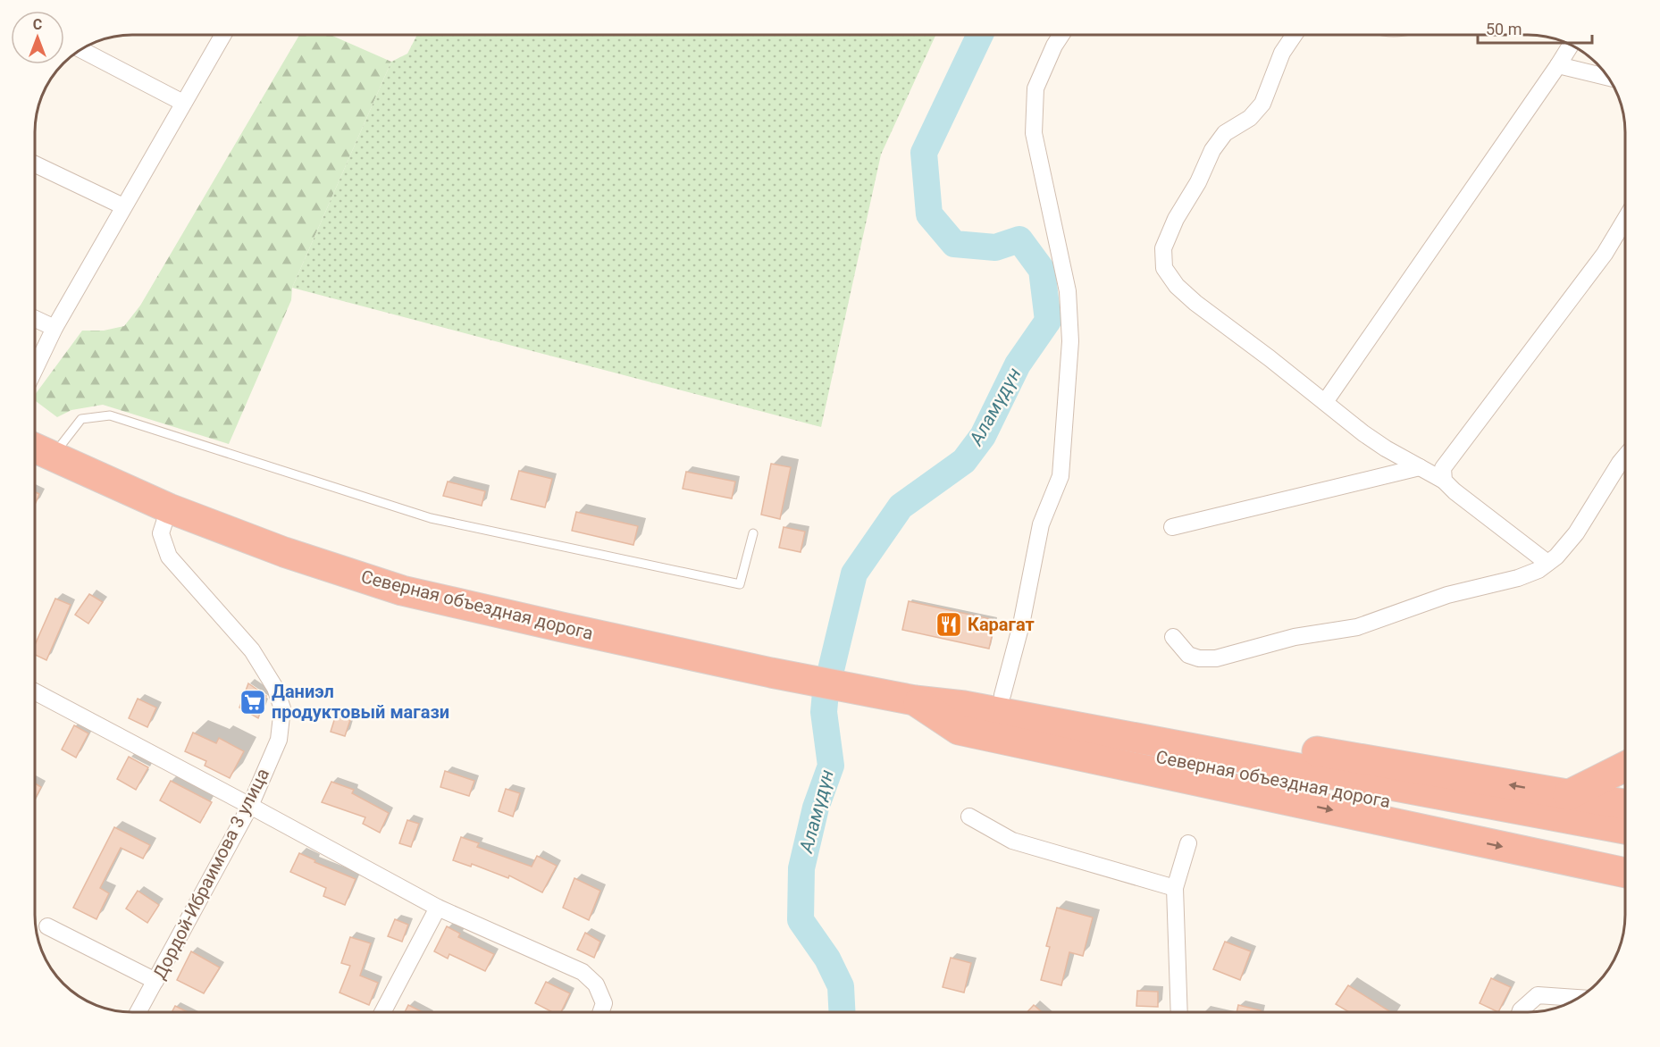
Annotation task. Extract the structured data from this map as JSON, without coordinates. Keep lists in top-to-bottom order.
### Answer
{
  "streets": {
    "highway": ["Северная объездная дорога"],
    "street": ["Дордой-Ибраимова 3 улица"]
  },
  "crossings": [
    ["Северная объездная дорога", "Дордой-Ибраимова 3 улица"]
  ],
  "water": ["Аламүдүн"],
  "places": {
    "restaurant": ["Карагат"],
    "supermarket": ["Даниэл продуктовый магази"]
  },
  "scale_bar": "50 m",
  "north": "top"
}
